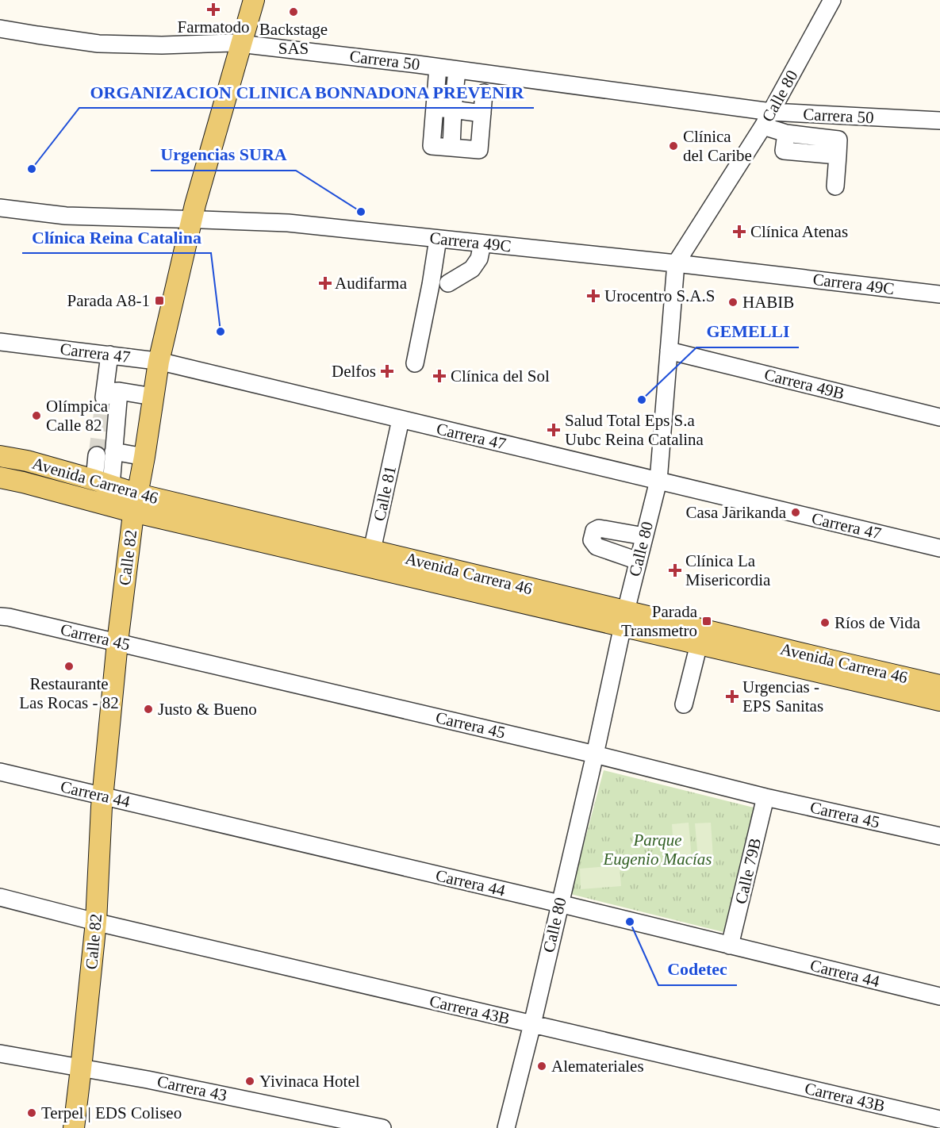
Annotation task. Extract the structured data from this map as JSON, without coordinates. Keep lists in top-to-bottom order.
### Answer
{
  "streets": {
    "main road": ["Avenida Carrera 46", "Calle 82"],
    "street": [
      "Carrera 50",
      "Calle 80",
      "Carrera 49C",
      "Carrera 47",
      "Carrera 49B",
      "Calle 81",
      "Carrera 45",
      "Carrera 44",
      "Calle 79B",
      "Carrera 43B",
      "Carrera 43"
    ]
  },
  "crossings": [
    ["Carrera 50", "Calle 80"],
    ["Carrera 50", "Calle 82"],
    ["Calle 80", "Carrera 49C"],
    ["Calle 80", "Carrera 47"],
    ["Calle 80", "Carrera 49B"],
    ["Calle 80", "Avenida Carrera 46"],
    ["Calle 80", "Carrera 45"],
    ["Calle 80", "Carrera 44"],
    ["Calle 80", "Carrera 43B"],
    ["Carrera 49C", "Calle 82"],
    ["Carrera 47", "Calle 81"],
    ["Carrera 47", "Calle 82"],
    ["Avenida Carrera 46", "Calle 81"],
    ["Avenida Carrera 46", "Calle 82"],
    ["Calle 82", "Carrera 45"],
    ["Calle 82", "Carrera 44"],
    ["Calle 82", "Carrera 43B"],
    ["Calle 82", "Carrera 43"],
    ["Carrera 45", "Calle 79B"],
    ["Carrera 44", "Calle 79B"]
  ],
  "parks": ["Parque Eugenio Macías"],
  "places": {
    "health": [
      "Farmatodo",
      "Clínica Atenas",
      "Audifarma",
      "Urocentro S.A.S",
      "Delfos",
      "Clínica del Sol",
      "Salud Total Eps S.a Uubc Reina Catalina",
      "Clínica La Misericordia",
      "Urgencias - EPS Sanitas"
    ],
    "other": [
      "Backstage SAS",
      "Clínica del Caribe",
      "ORGANIZACION CLINICA BONNADONA PREVENIR",
      "Urgencias SURA",
      "HABIB",
      "Clínica Reina Catalina",
      "GEMELLI",
      "Olímpica Calle 82",
      "Casa Jarikanda",
      "Ríos de Vida",
      "Restaurante Las Rocas - 82",
      "Justo & Bueno",
      "Codetec",
      "Alemateriales",
      "Yivinaca Hotel",
      "Terpel | EDS Coliseo"
    ],
    "transit": ["Parada A8-1", "Parada Transmetro"]
  }
}
